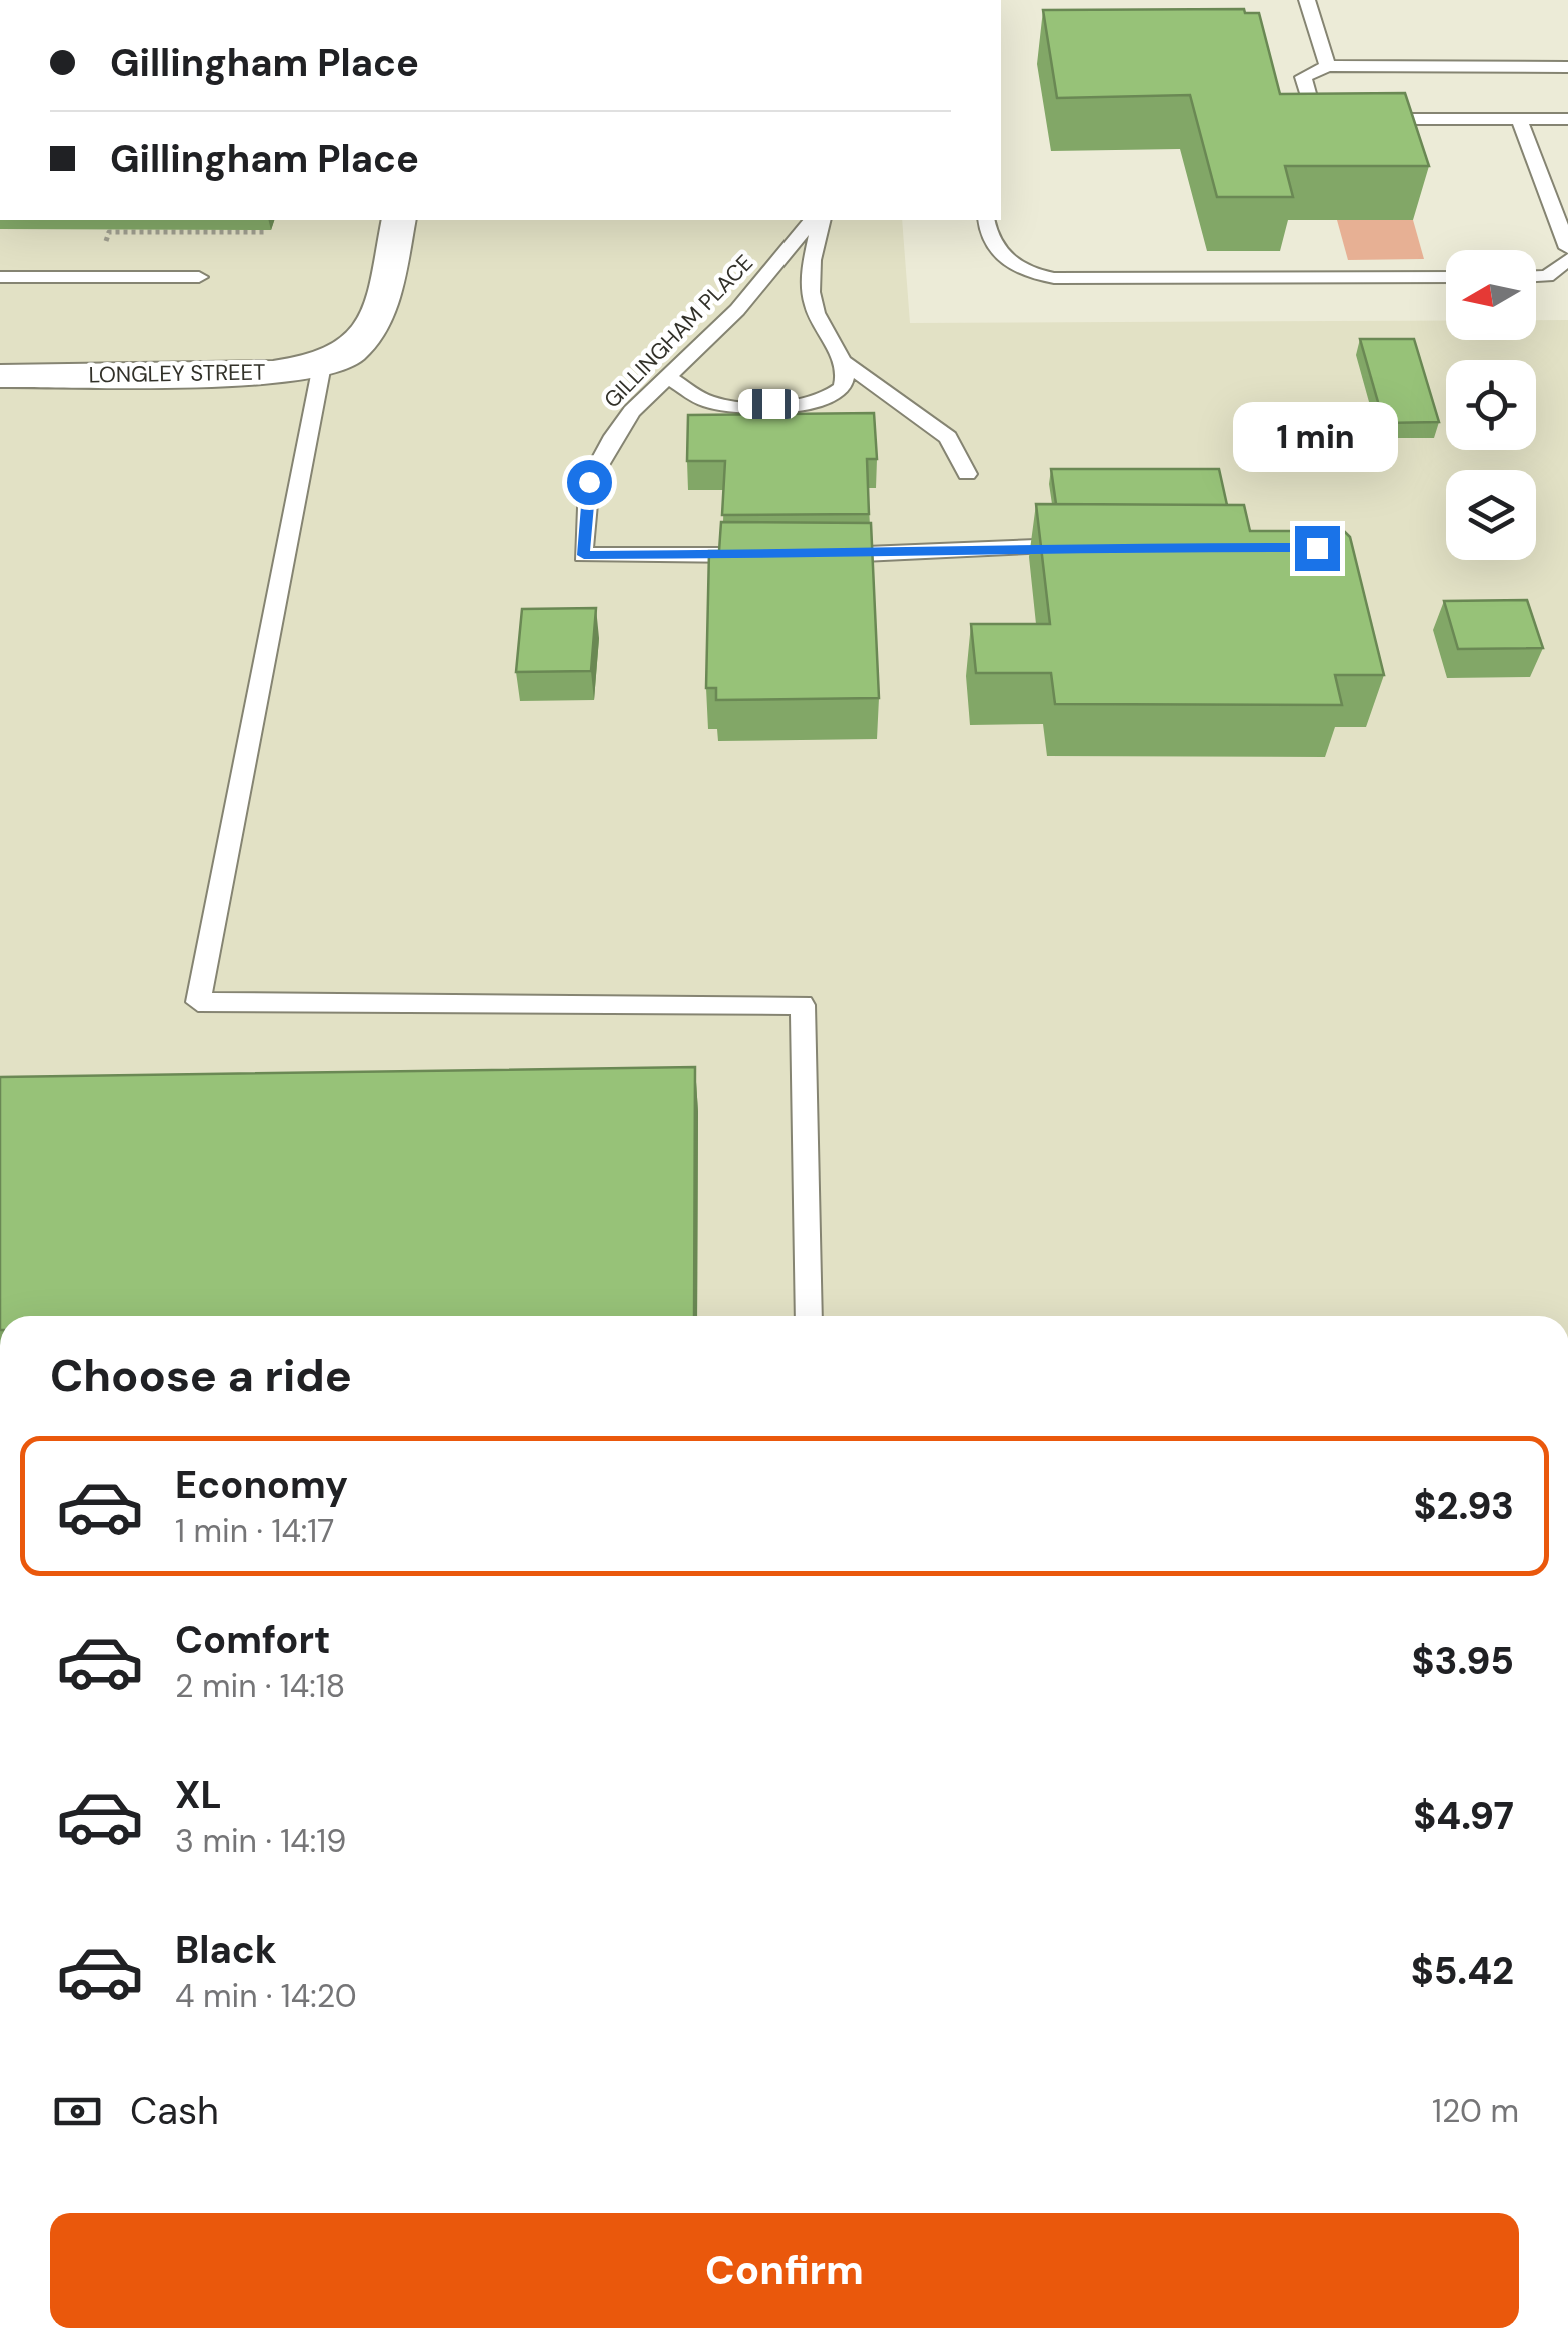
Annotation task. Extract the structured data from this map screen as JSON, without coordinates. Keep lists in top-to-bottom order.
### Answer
{
  "streets": {
    "street": ["LONGLEY STREET"],
    "lane": ["GILLINGHAM PLACE"]
  },
  "north": "left",
  "page": {
    "banner": ["Gillingham Place", "Gillingham Place"],
    "bubble": "1 min",
    "heading": "Choose a ride",
    "list": [
      {
        "name": "Economy",
        "note": "1 min · 14:17",
        "value": "$2.93"
      },
      {
        "name": "Comfort",
        "note": "2 min · 14:18",
        "value": "$3.95"
      },
      {
        "name": "XL",
        "note": "3 min · 14:19",
        "value": "$4.97"
      },
      {
        "name": "Black",
        "note": "4 min · 14:20",
        "value": "$5.42"
      }
    ],
    "pay": ["Cash", "120 m"],
    "buttons": "Confirm"
  }
}
